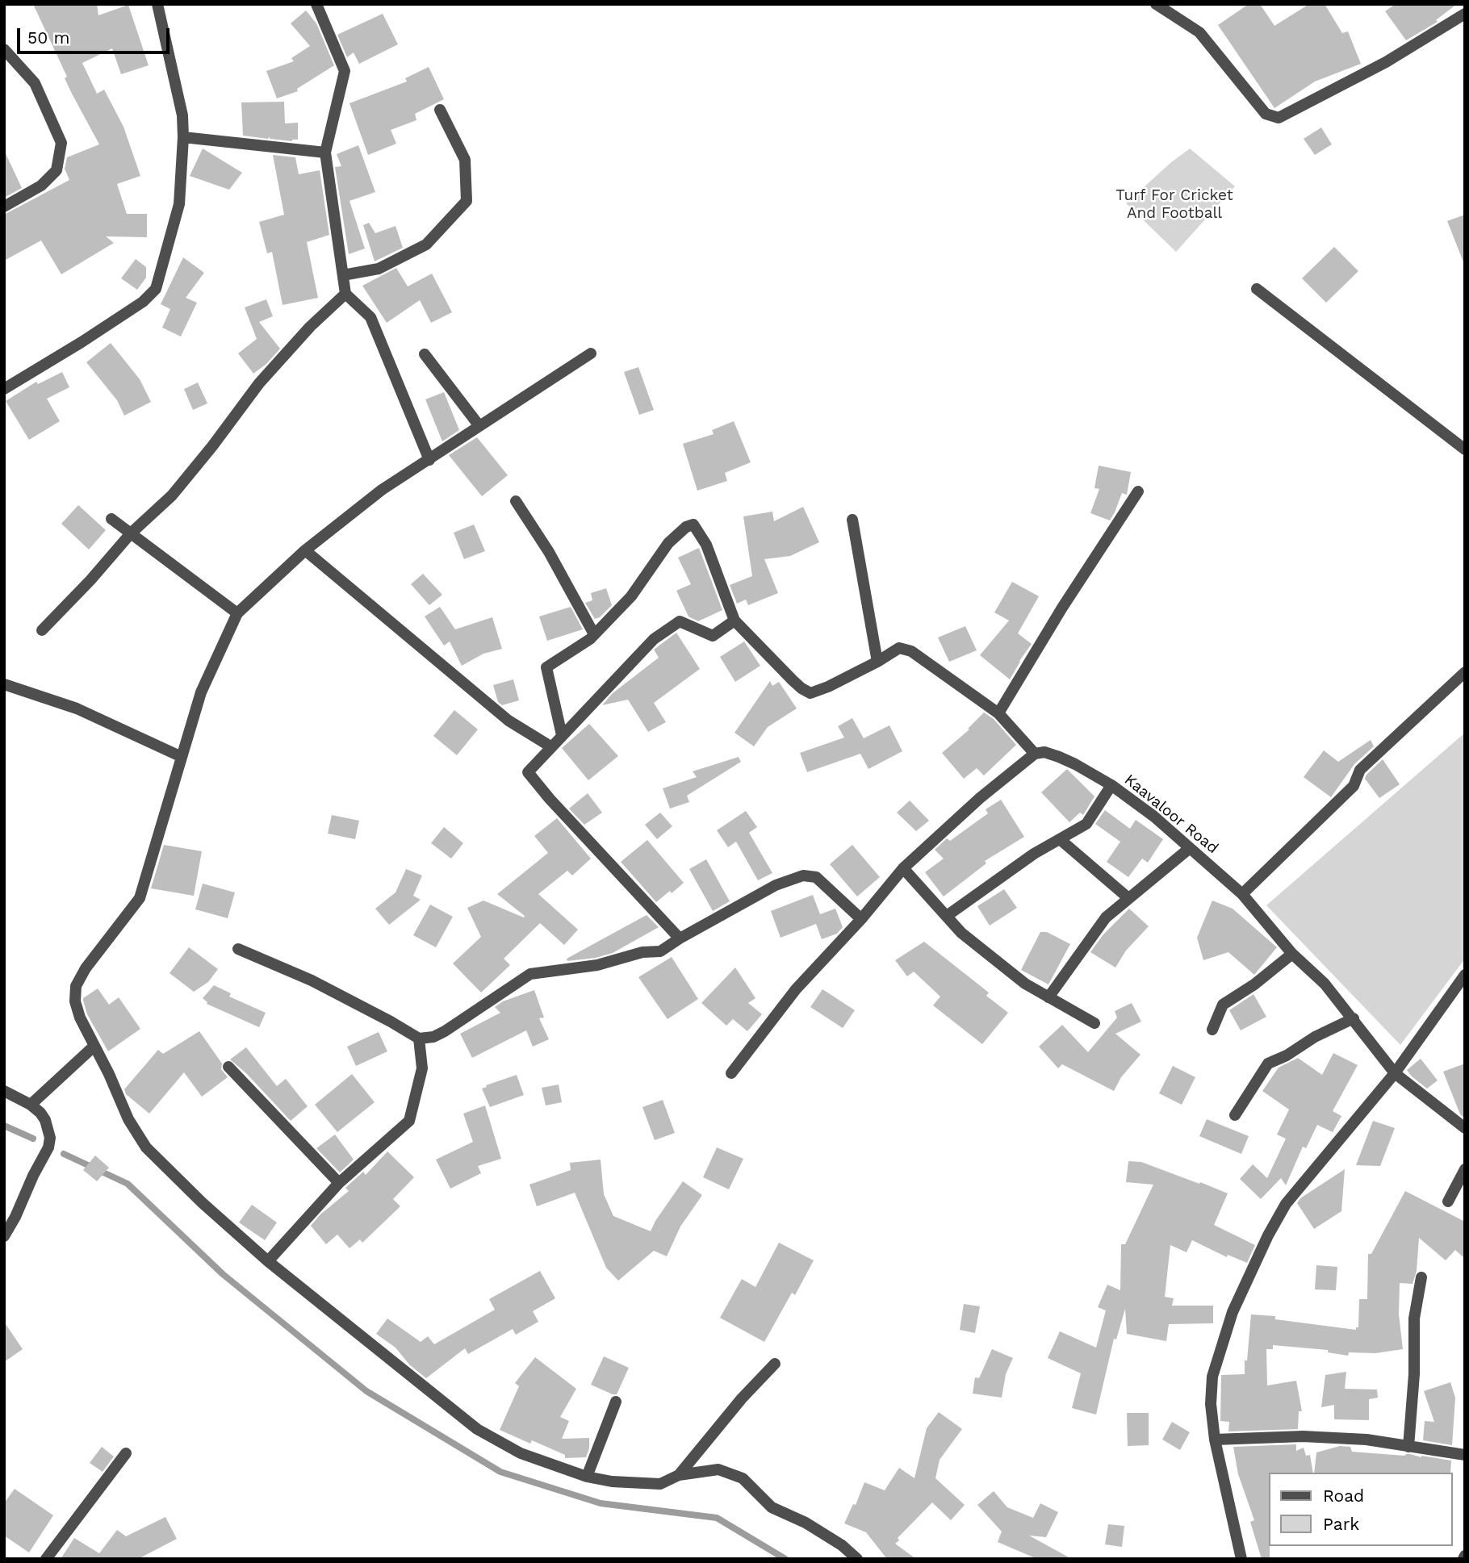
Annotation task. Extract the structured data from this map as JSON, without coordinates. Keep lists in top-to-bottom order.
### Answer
{
  "streets": {
    "street": ["Kaavaloor Road"]
  },
  "parks": ["Turf For Cricket And Football"],
  "legend": ["Road", "Park"],
  "scale_bar": "50 m"
}
